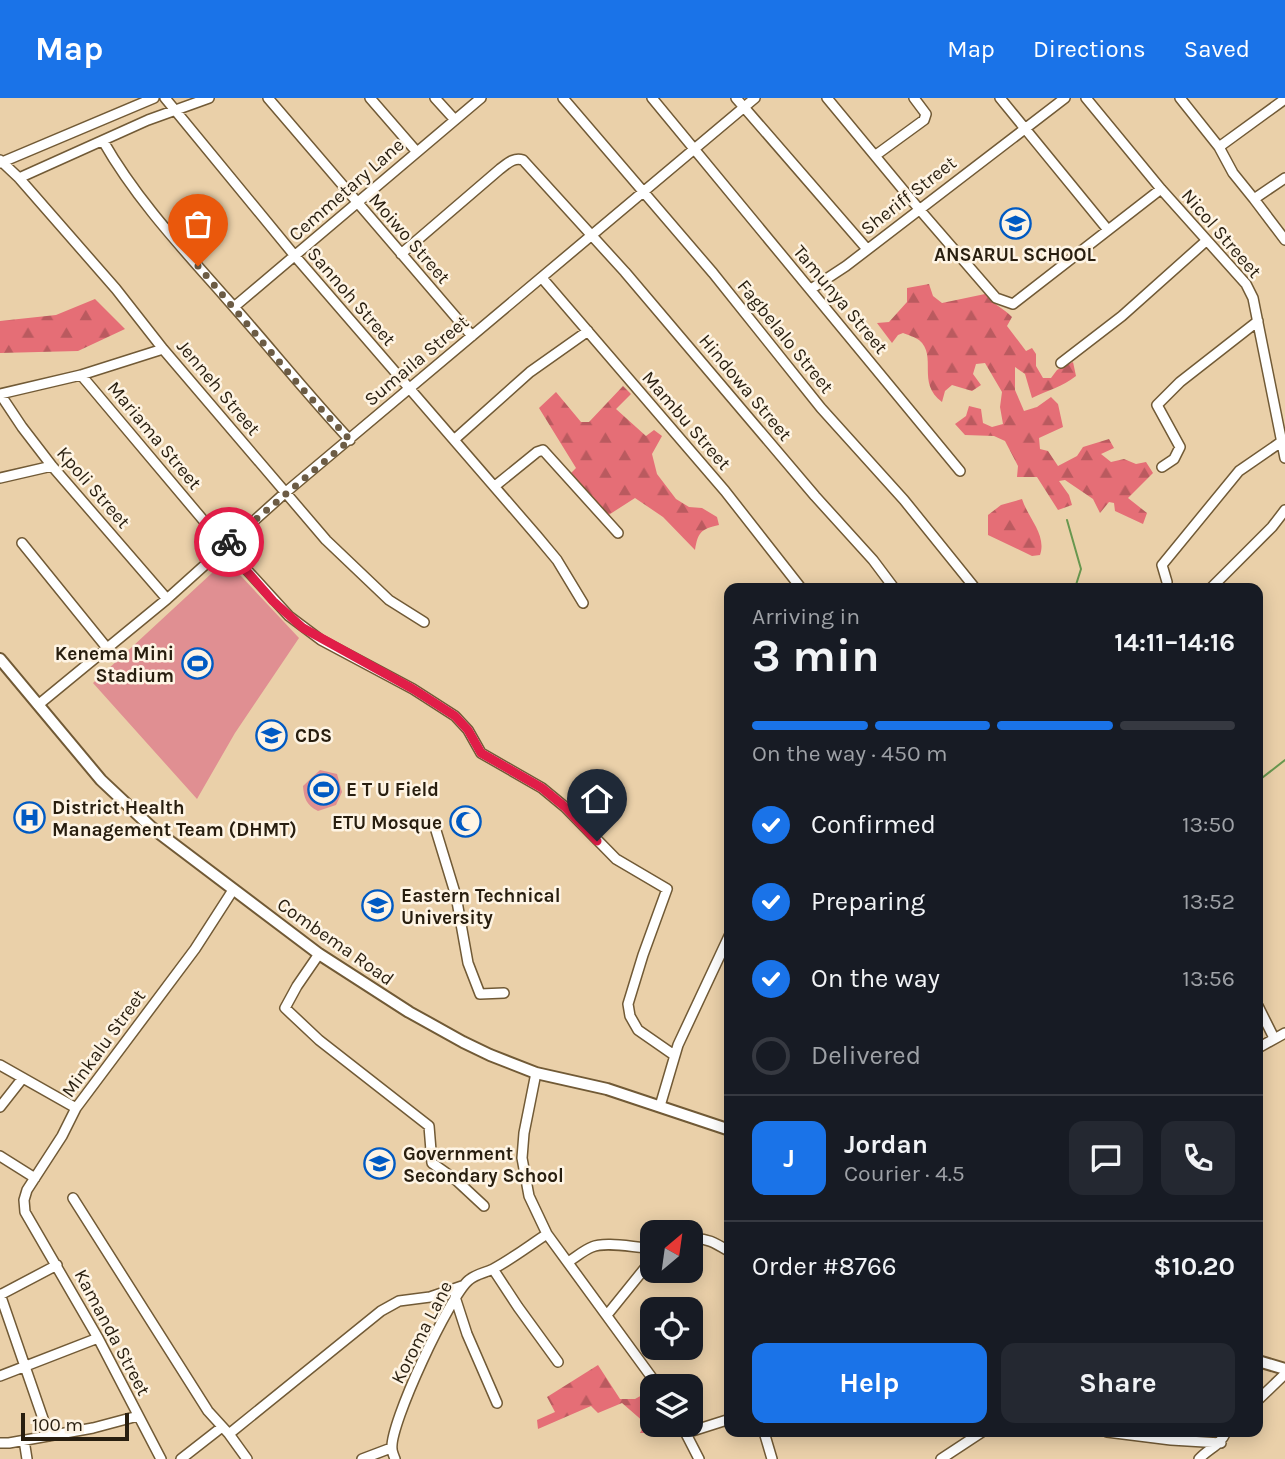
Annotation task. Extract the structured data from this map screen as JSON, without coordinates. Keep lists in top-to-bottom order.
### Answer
{
  "streets": {
    "street": [
      "Cemmetary Lane",
      "Sheriff Street",
      "Nicol Streeet",
      "Moiwo Street",
      "Sannoh Street",
      "Tamunya Street",
      "Fagbelalo Street",
      "Sumaila Street",
      "Jenneh Street",
      "Hindowa Street",
      "Mambu Street",
      "Mariama Street",
      "Kpoli Street",
      "Combema Road",
      "Minkalu Street",
      "Kamanda Street",
      "Koroma Lane"
    ]
  },
  "crossings": [
    ["Cemmetary Lane", "Moiwo Street"],
    ["Cemmetary Lane", "Sannoh Street"],
    ["Sheriff Street", "Tamunya Street"],
    ["Moiwo Street", "Sumaila Street"],
    ["Moiwo Street", "Hindowa Street"],
    ["Sannoh Street", "Sumaila Street"],
    ["Tamunya Street", "Sumaila Street"],
    ["Fagbelalo Street", "Sumaila Street"],
    ["Sumaila Street", "Jenneh Street"],
    ["Sumaila Street", "Hindowa Street"],
    ["Sumaila Street", "Mambu Street"],
    ["Sumaila Street", "Mariama Street"],
    ["Sumaila Street", "Kpoli Street"],
    ["Sumaila Street", "Combema Road"],
    ["Combema Road", "Minkalu Street"],
    ["Minkalu Street", "Kamanda Street"]
  ],
  "places": {
    "school or university": [
      "ANSARUL SCHOOL",
      "CDS",
      "Eastern Technical University",
      "Government Secondary School"
    ],
    "sports": ["Kenema Mini Stadium", "E T U Field"],
    "hospital": ["District Health Management Team (DHMT)"],
    "mosque": ["ETU Mosque"]
  },
  "scale_bar": "100 m",
  "north": "top right",
  "page": {
    "header": "Map",
    "nav": ["Map", "Directions", "Saved"],
    "heading": ["3 min", "Arriving in", "14:11–14:16"],
    "panel": [
      "Jordan",
      "Courier · 4.5",
      "Order #8766",
      "$10.20"
    ],
    "bar": "On the way · 450 m",
    "list": [
      ["Confirmed", "13:50"],
      ["Preparing", "13:52"],
      ["On the way", "13:56"],
      "Delivered"
    ],
    "round": "J",
    "buttons": ["Help", "Share"],
    "scale": "100 m"
  }
}
